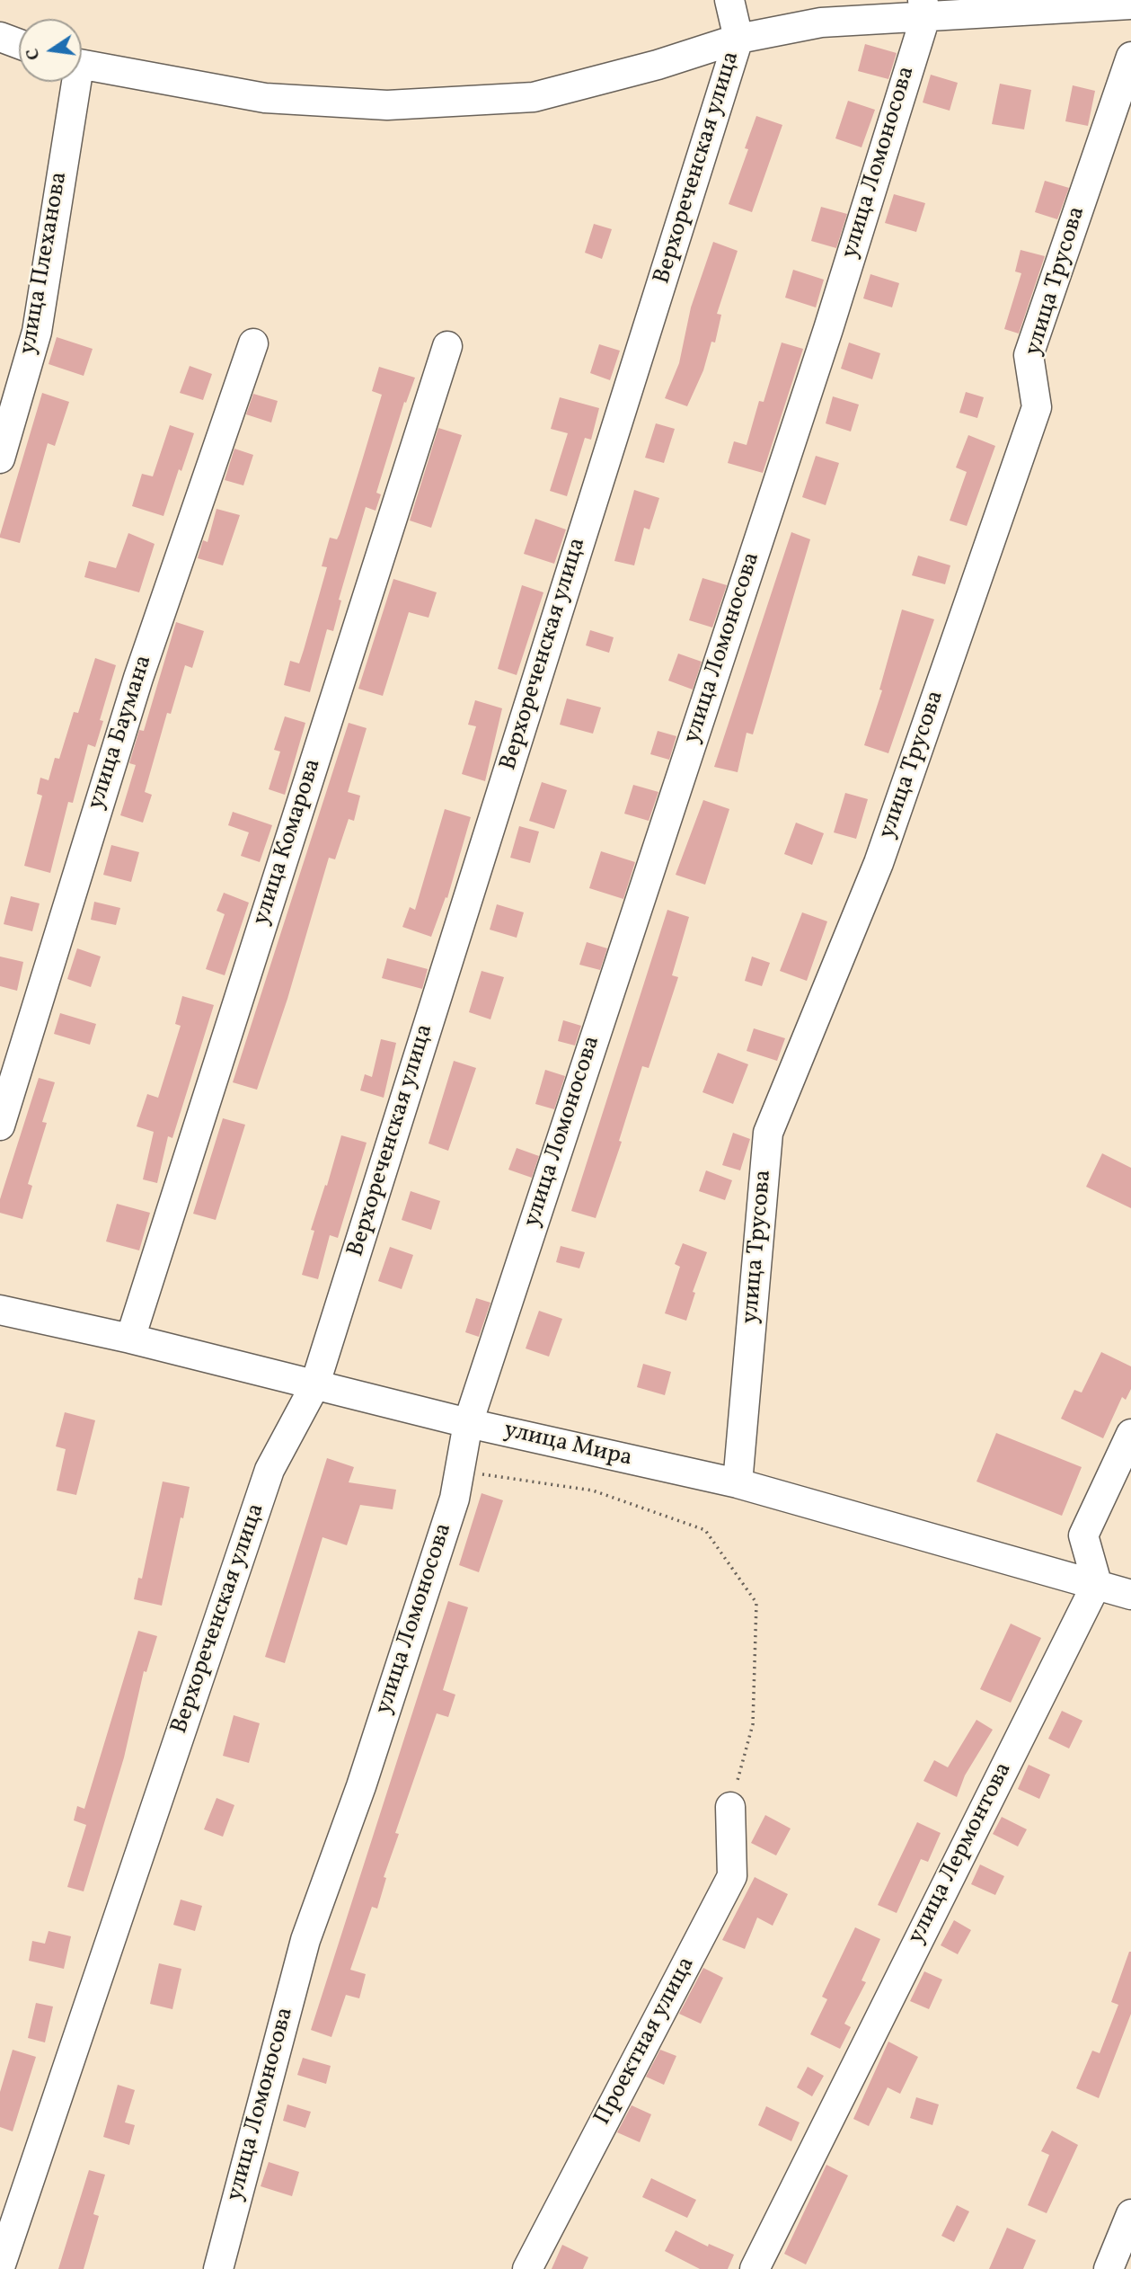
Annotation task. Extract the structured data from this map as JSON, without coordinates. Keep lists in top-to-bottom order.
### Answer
{
  "streets": {
    "street": [
      "улица Ломоносова",
      "Верхореченская улица",
      "улица Плеханова",
      "улица Трусова",
      "улица Баумана",
      "улица Комарова",
      "улица Мира",
      "улица Лермонтова",
      "Проектная улица"
    ]
  },
  "crossings": [
    ["улица Ломоносова", "улица Мира"],
    ["Верхореченская улица", "улица Мира"],
    ["улица Трусова", "улица Мира"],
    ["улица Комарова", "улица Мира"],
    ["улица Мира", "улица Лермонтова"]
  ],
  "north": "left"
}
